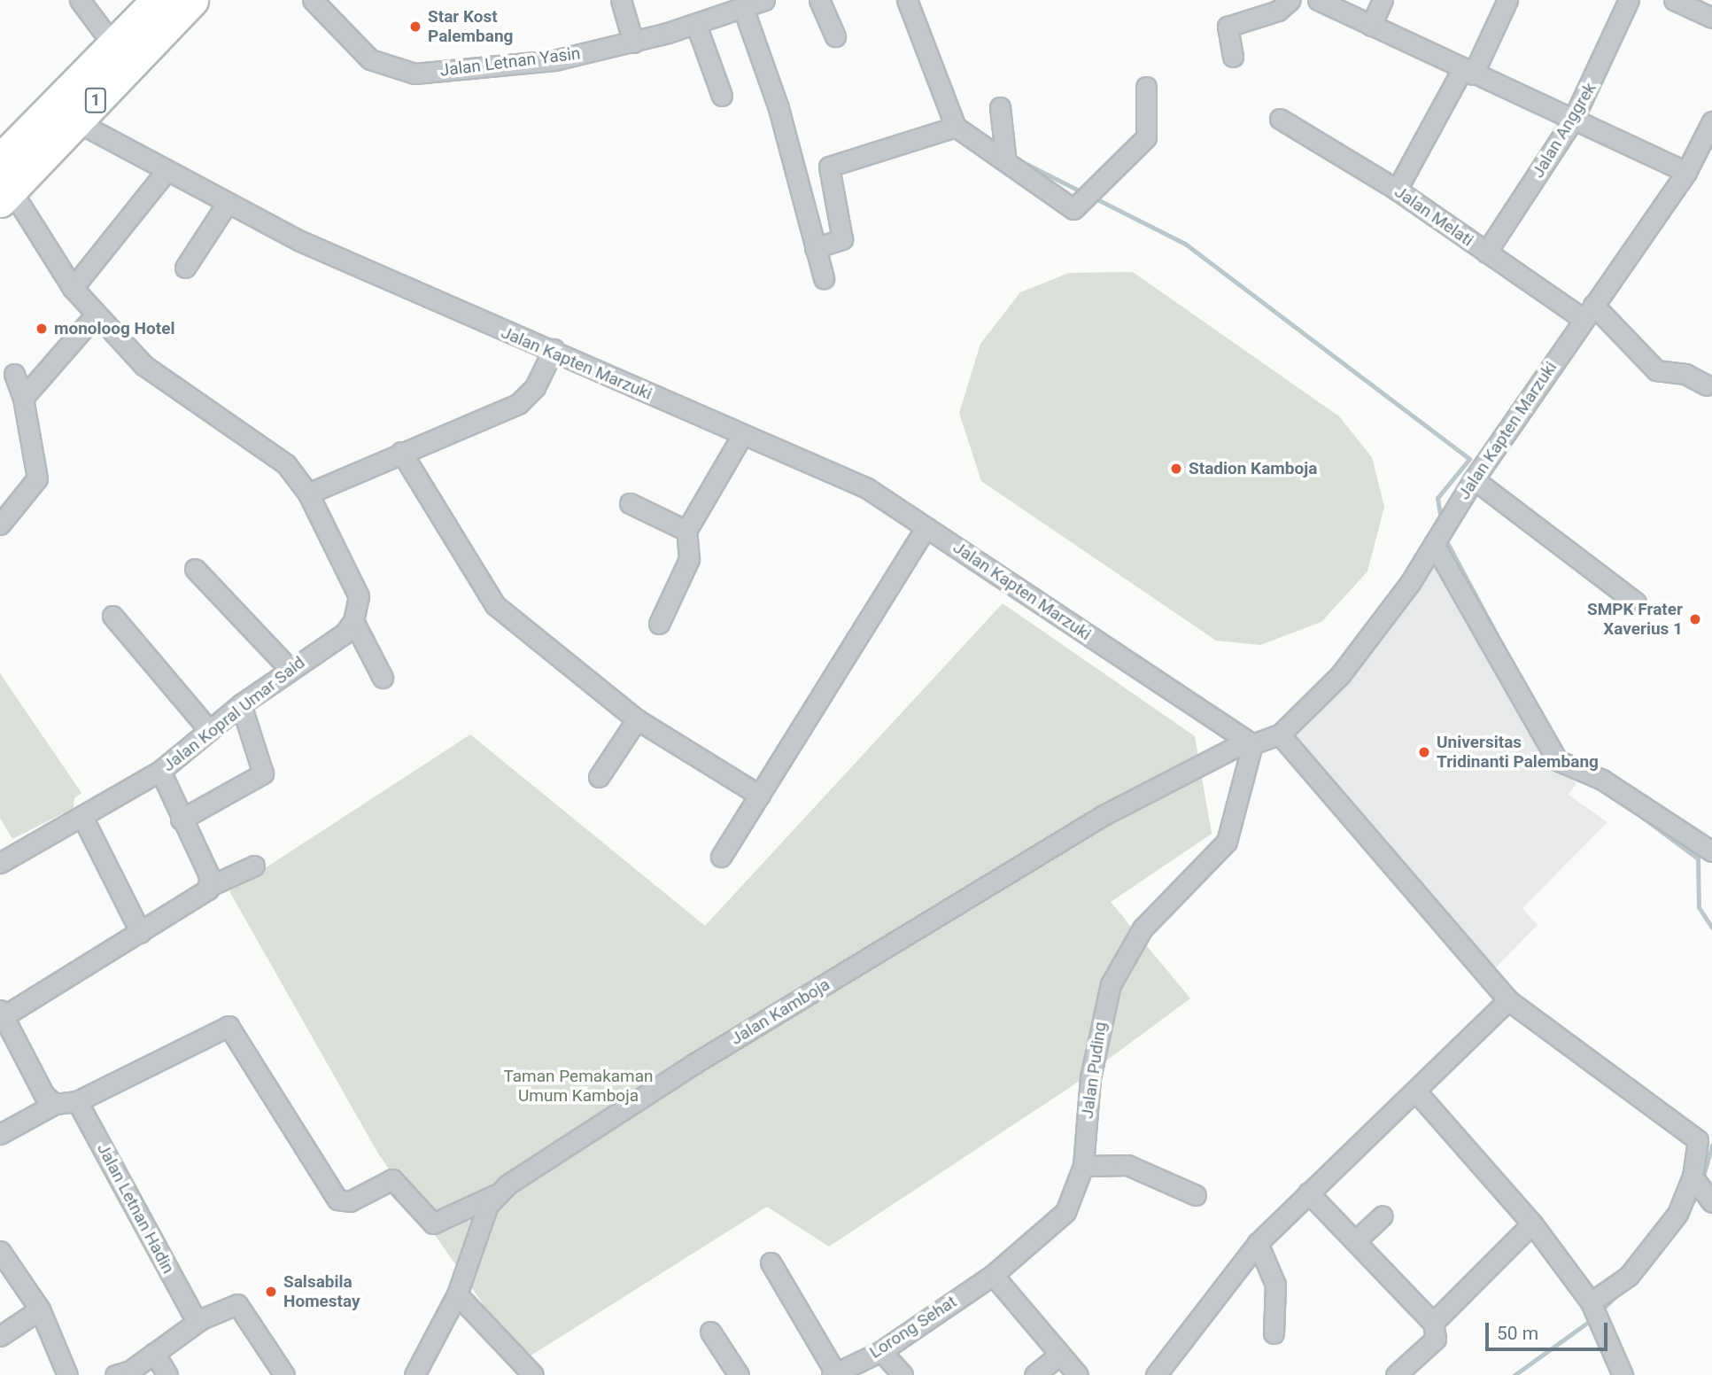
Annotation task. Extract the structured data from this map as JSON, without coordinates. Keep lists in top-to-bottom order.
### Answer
{
  "streets": {
    "highway": ["1"],
    "street": [
      "Jalan Letnan Yasin",
      "Jalan Anggrek",
      "Jalan Melati",
      "Jalan Kapten Marzuki",
      "Jalan Kopral Umar Said",
      "Jalan Kamboja",
      "Jalan Puding",
      "Jalan Letnan Hadin",
      "Lorong Sehat"
    ]
  },
  "crossings": [
    ["1", "Jalan Kapten Marzuki"],
    ["Jalan Anggrek", "Jalan Melati"],
    ["Jalan Melati", "Jalan Kapten Marzuki"],
    ["Jalan Kapten Marzuki", "Jalan Kamboja"],
    ["Jalan Kapten Marzuki", "Jalan Puding"],
    ["Jalan Kamboja", "Jalan Puding"],
    ["Jalan Kamboja", "Jalan Letnan Hadin"],
    ["Jalan Puding", "Lorong Sehat"]
  ],
  "parks": ["Taman Pemakaman Umum Kamboja"],
  "places": [
    "Star Kost Palembang",
    "monoloog Hotel",
    "Stadion Kamboja",
    "SMPK Frater Xaverius 1",
    "Universitas Tridinanti Palembang",
    "Salsabila Homestay"
  ],
  "scale_bar": "50 m"
}
